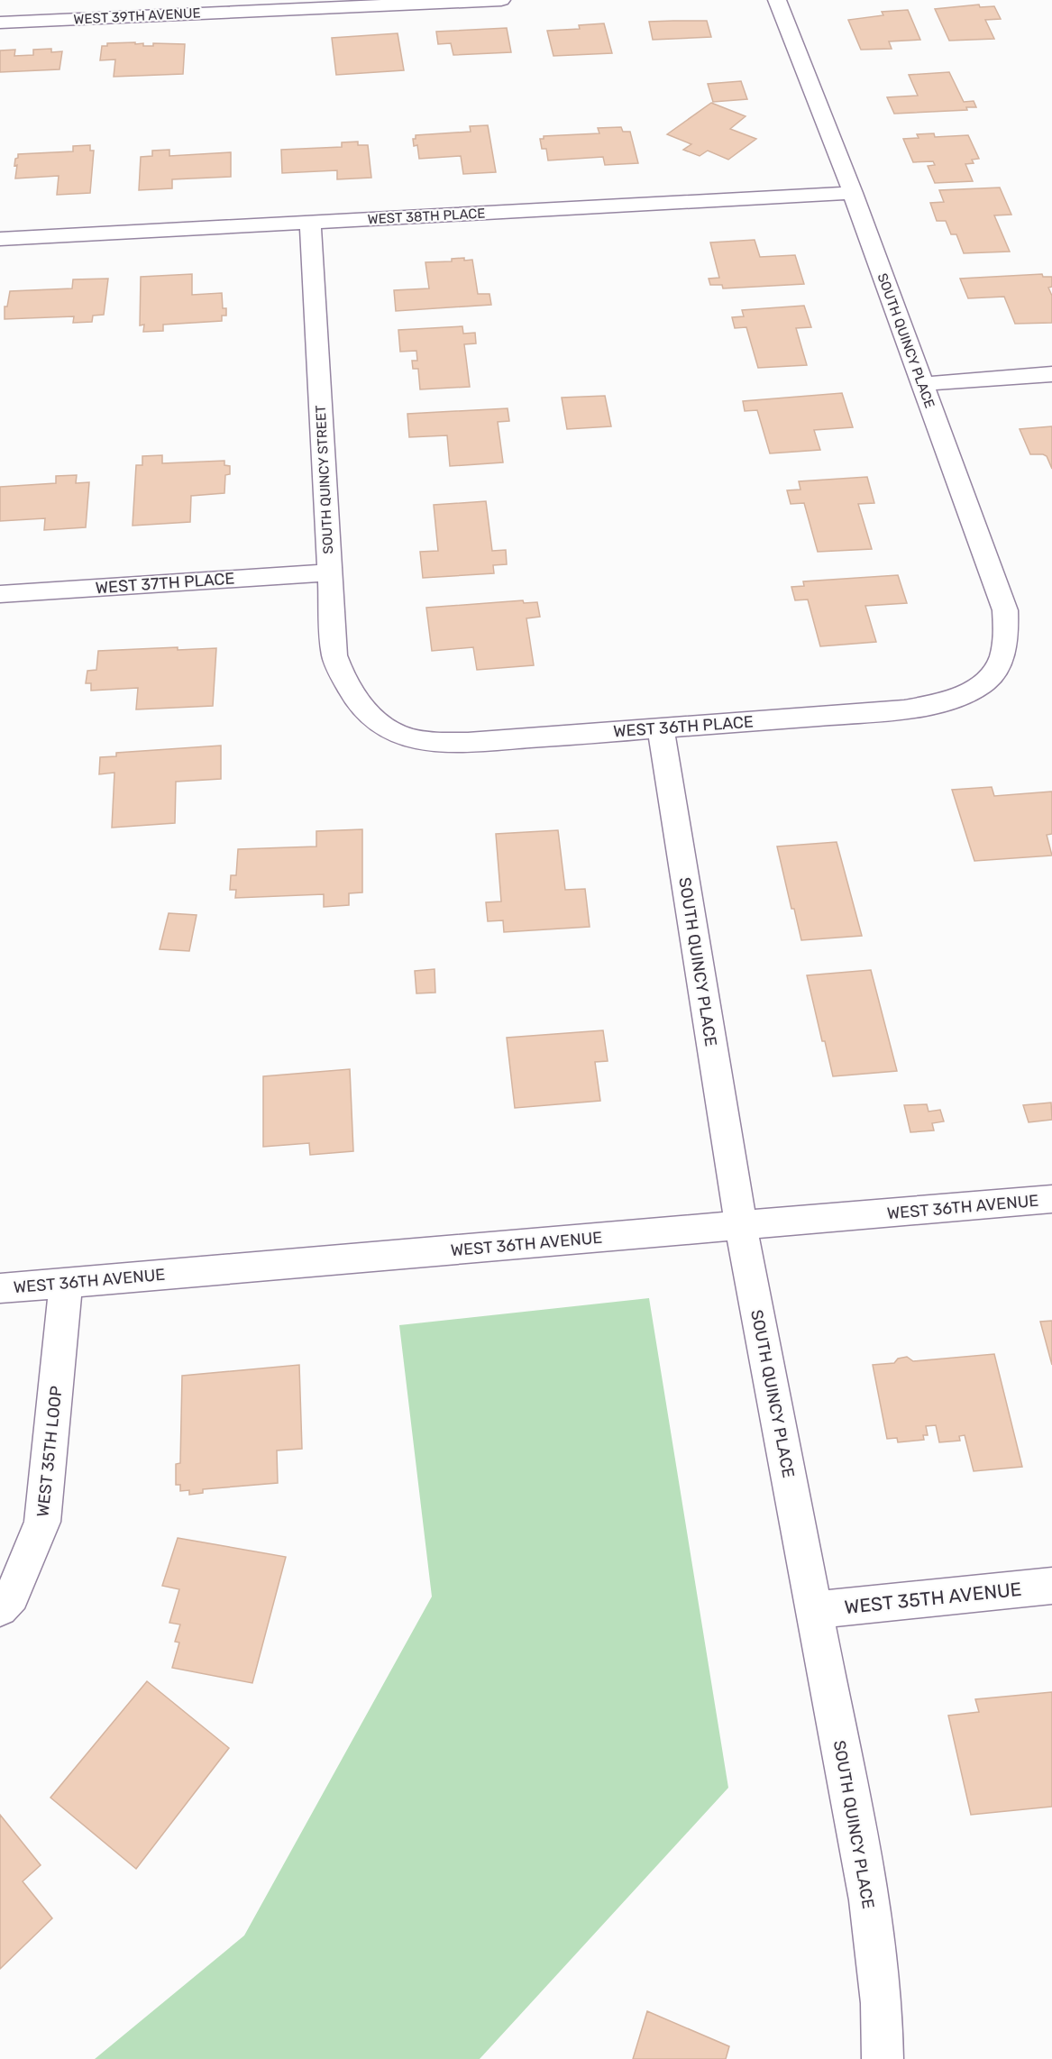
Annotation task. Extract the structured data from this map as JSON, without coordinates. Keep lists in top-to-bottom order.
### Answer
{
  "streets": {
    "street": [
      "WEST 39TH AVENUE",
      "WEST 38TH PLACE",
      "SOUTH QUINCY PLACE",
      "SOUTH QUINCY STREET",
      "WEST 37TH PLACE",
      "WEST 36TH PLACE",
      "WEST 36TH AVENUE",
      "WEST 35TH LOOP",
      "WEST 35TH AVENUE"
    ]
  },
  "crossings": [
    ["WEST 38TH PLACE", "SOUTH QUINCY PLACE"],
    ["WEST 38TH PLACE", "SOUTH QUINCY STREET"],
    ["SOUTH QUINCY PLACE", "WEST 36TH PLACE"],
    ["SOUTH QUINCY PLACE", "WEST 36TH AVENUE"],
    ["SOUTH QUINCY PLACE", "WEST 35TH AVENUE"],
    ["SOUTH QUINCY STREET", "WEST 37TH PLACE"],
    ["SOUTH QUINCY STREET", "WEST 36TH PLACE"],
    ["WEST 36TH AVENUE", "WEST 35TH LOOP"]
  ]
}
